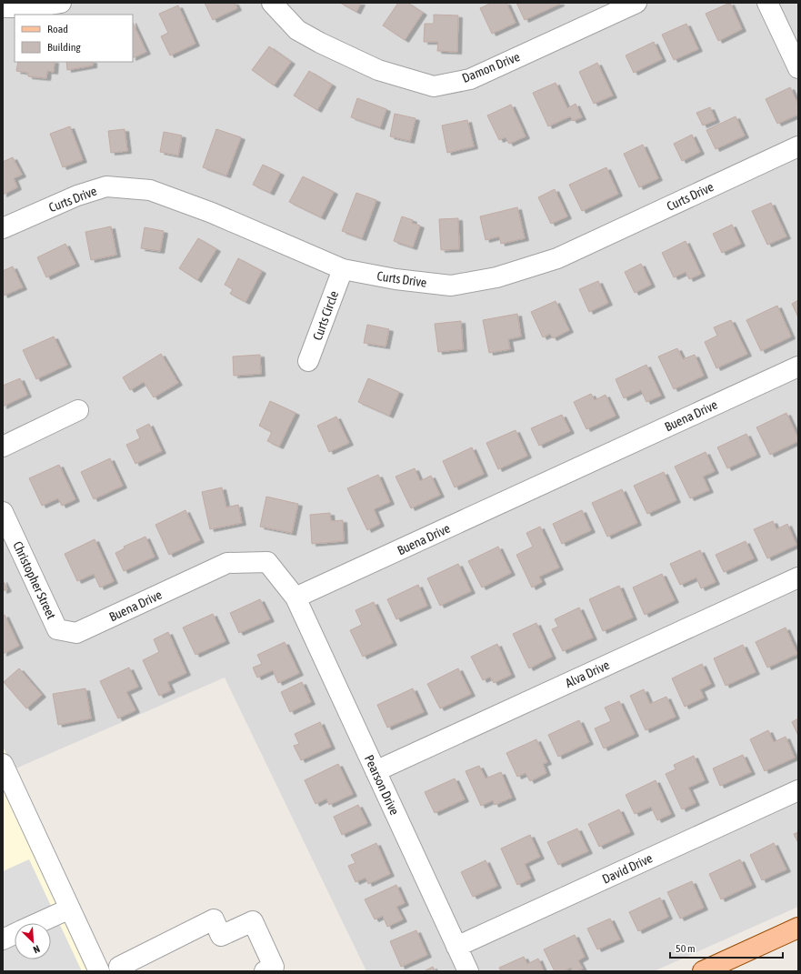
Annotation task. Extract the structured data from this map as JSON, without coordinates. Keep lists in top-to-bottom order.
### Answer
{
  "streets": {
    "street": [
      "Damon Drive",
      "Curts Drive",
      "Curts Circle",
      "Buena Drive",
      "Christopher Street",
      "Alva Drive",
      "Pearson Drive",
      "David Drive"
    ]
  },
  "crossings": [
    ["Curts Drive", "Curts Circle"],
    ["Buena Drive", "Christopher Street"],
    ["Buena Drive", "Pearson Drive"],
    ["Alva Drive", "Pearson Drive"],
    ["Pearson Drive", "David Drive"]
  ],
  "legend": ["Road", "Building"],
  "scale_bar": "50 m",
  "north": "bottom right"
}
